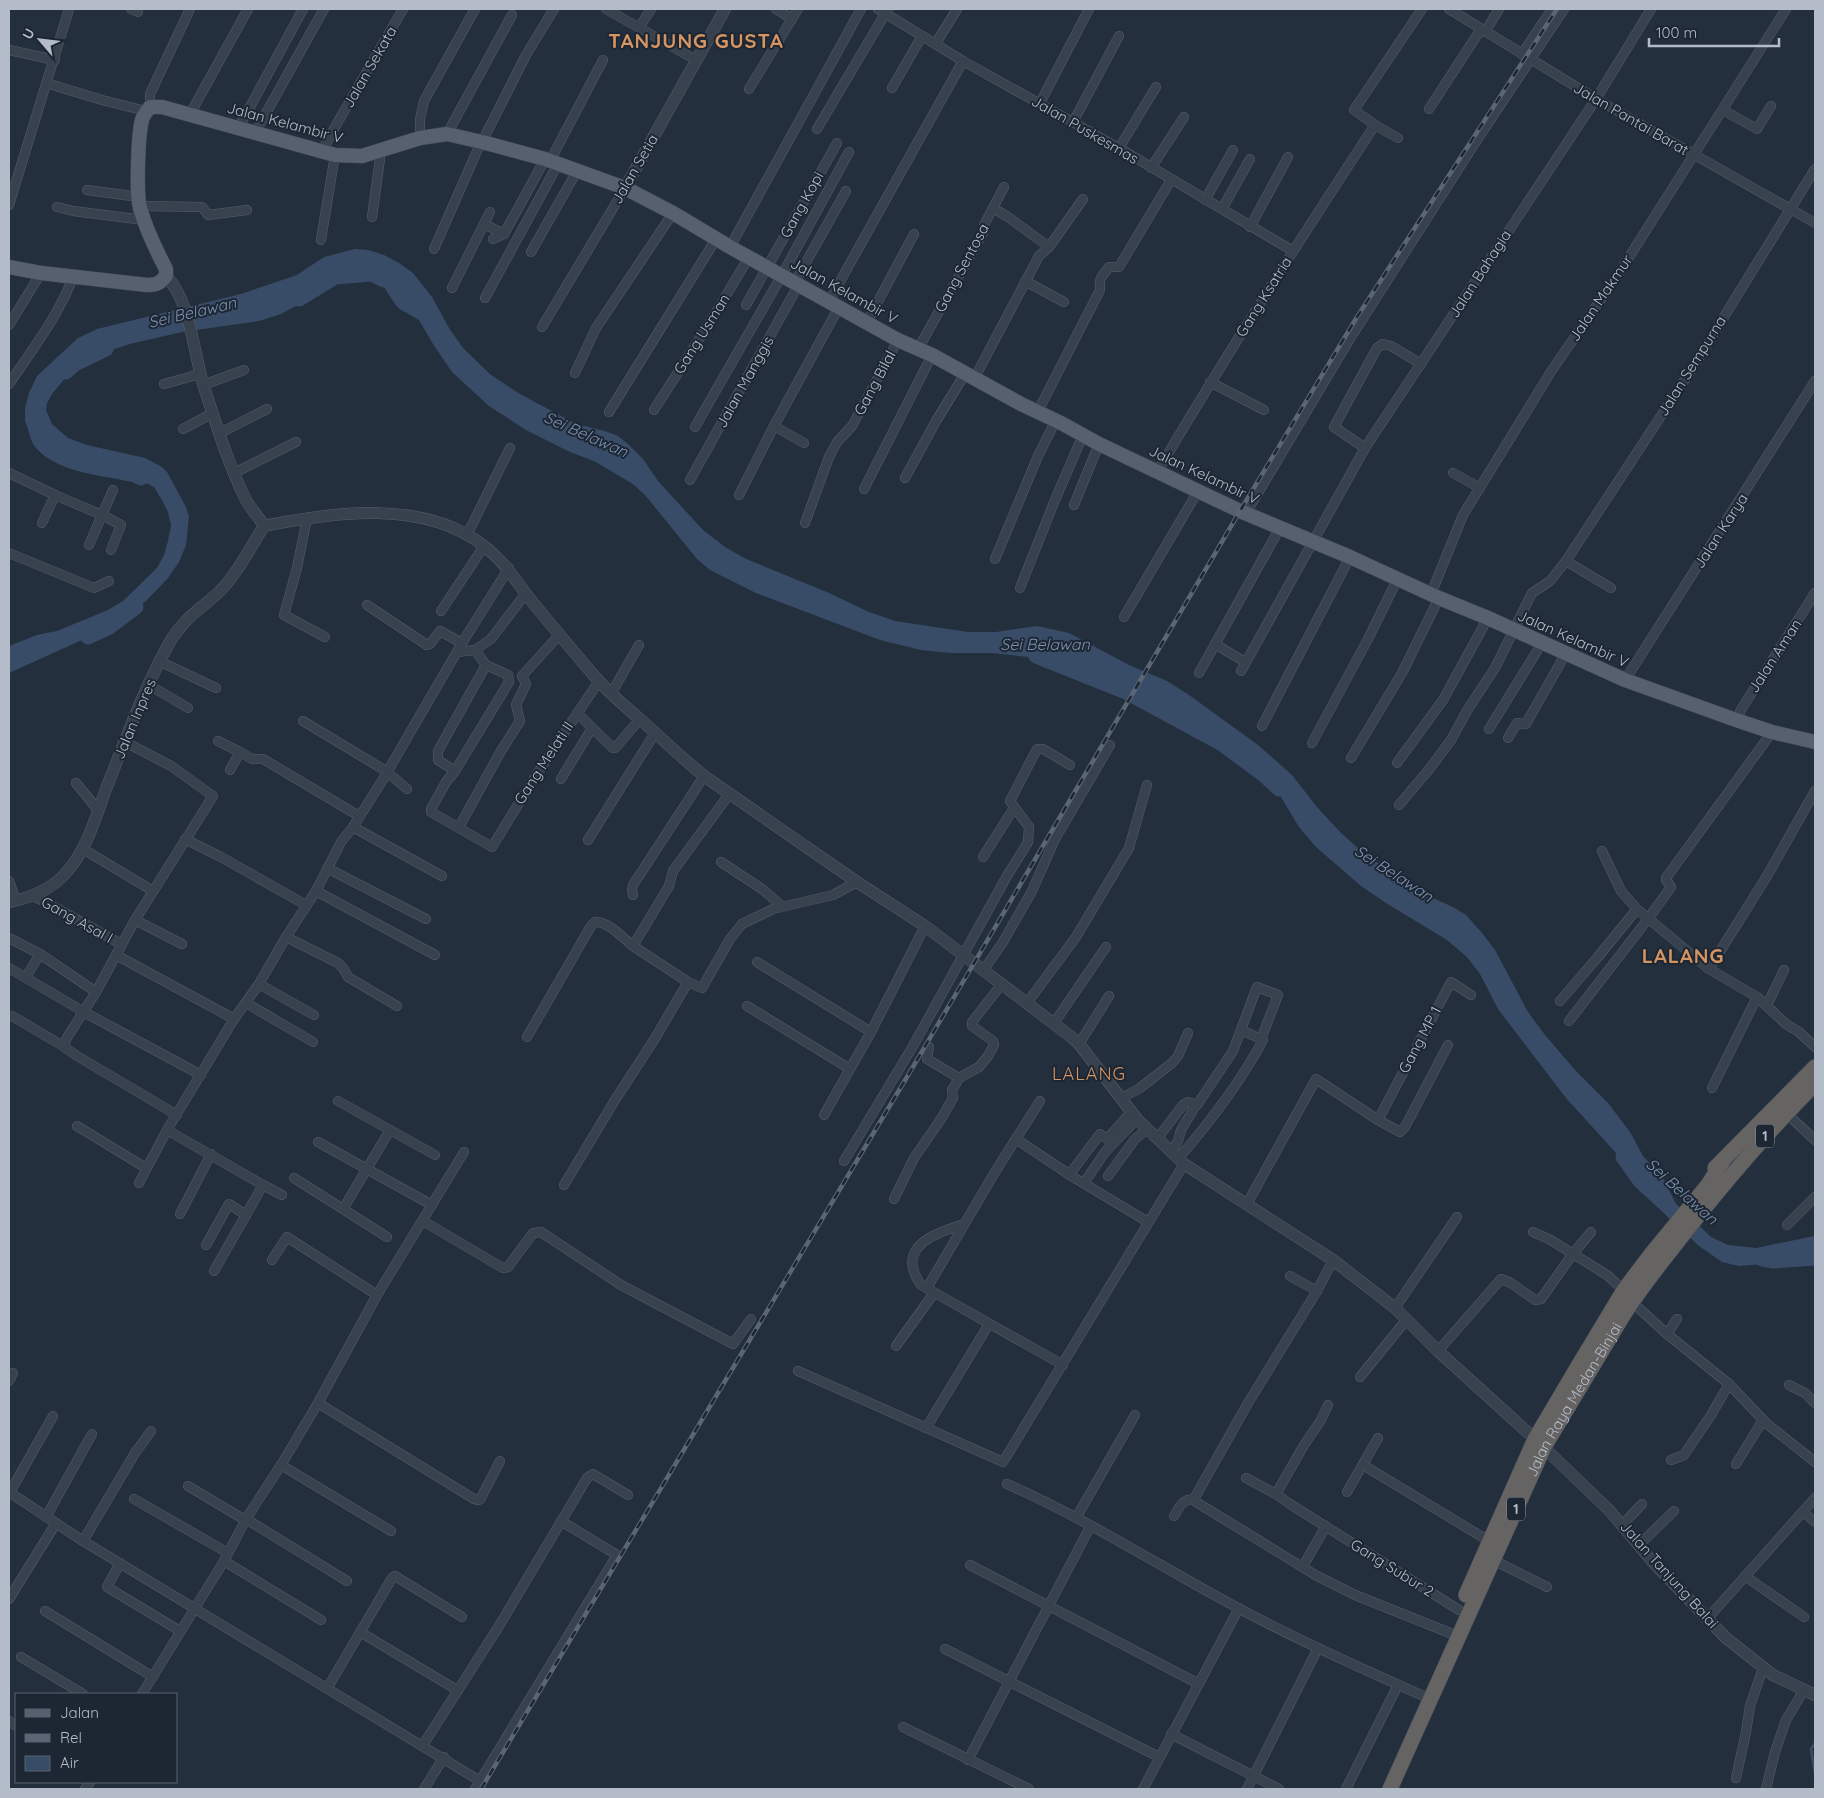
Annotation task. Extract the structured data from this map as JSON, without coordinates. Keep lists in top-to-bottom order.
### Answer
{
  "streets": {
    "highway": ["1", "Jalan Raya Medan-Binjai"],
    "main road": ["Jalan Kelambir V"],
    "street": [
      "Jalan Sekata",
      "Jalan Pantai Barat",
      "Jalan Puskesmas",
      "Jalan Setia",
      "Gang Kopi",
      "Gang Sentosa",
      "Jalan Bahagia",
      "Gang Ksatria",
      "Jalan Makmur",
      "Gang Usman",
      "Jalan Sempurna",
      "Jalan Manggis",
      "Gang Bilal",
      "Jalan Karya",
      "Jalan Aman",
      "Jalan Inpres",
      "Gang Melati II",
      "Gang Asal I",
      "Gang MP 1",
      "Gang Subur 2",
      "Jalan Tanjung Balai"
    ]
  },
  "crossings": [
    ["Jalan Sekata", "Jalan Kelambir V"],
    ["Jalan Pantai Barat", "Jalan Bahagia"],
    ["Jalan Pantai Barat", "Jalan Makmur"],
    ["Jalan Pantai Barat", "Jalan Sempurna"],
    ["Jalan Kelambir V", "Jalan Setia"],
    ["Jalan Kelambir V", "Gang Kopi"],
    ["Jalan Kelambir V", "Gang Sentosa"],
    ["Jalan Kelambir V", "Jalan Bahagia"],
    ["Jalan Kelambir V", "Gang Ksatria"],
    ["Jalan Kelambir V", "Jalan Makmur"],
    ["Jalan Kelambir V", "Gang Usman"],
    ["Jalan Kelambir V", "Jalan Sempurna"],
    ["Jalan Kelambir V", "Jalan Manggis"],
    ["Jalan Kelambir V", "Gang Bilal"],
    ["Jalan Kelambir V", "Jalan Karya"],
    ["Jalan Kelambir V", "Jalan Aman"],
    ["Jalan Puskesmas", "Gang Ksatria"],
    ["Jalan Inpres", "Gang Asal I"],
    ["Jalan Inpres", "Jalan Tanjung Balai"],
    ["Gang Melati II", "Jalan Tanjung Balai"],
    ["1", "Jalan Raya Medan-Binjai"],
    ["Jalan Raya Medan-Binjai", "Gang Subur 2"],
    ["Jalan Raya Medan-Binjai", "Jalan Tanjung Balai"]
  ],
  "districts": ["TANJUNG GUSTA", "LALANG", "LALANG"],
  "water": ["Sei Belawan"],
  "legend": ["Jalan", "Rel", "Air"],
  "scale_bar": "100 m",
  "north": "top left"
}
